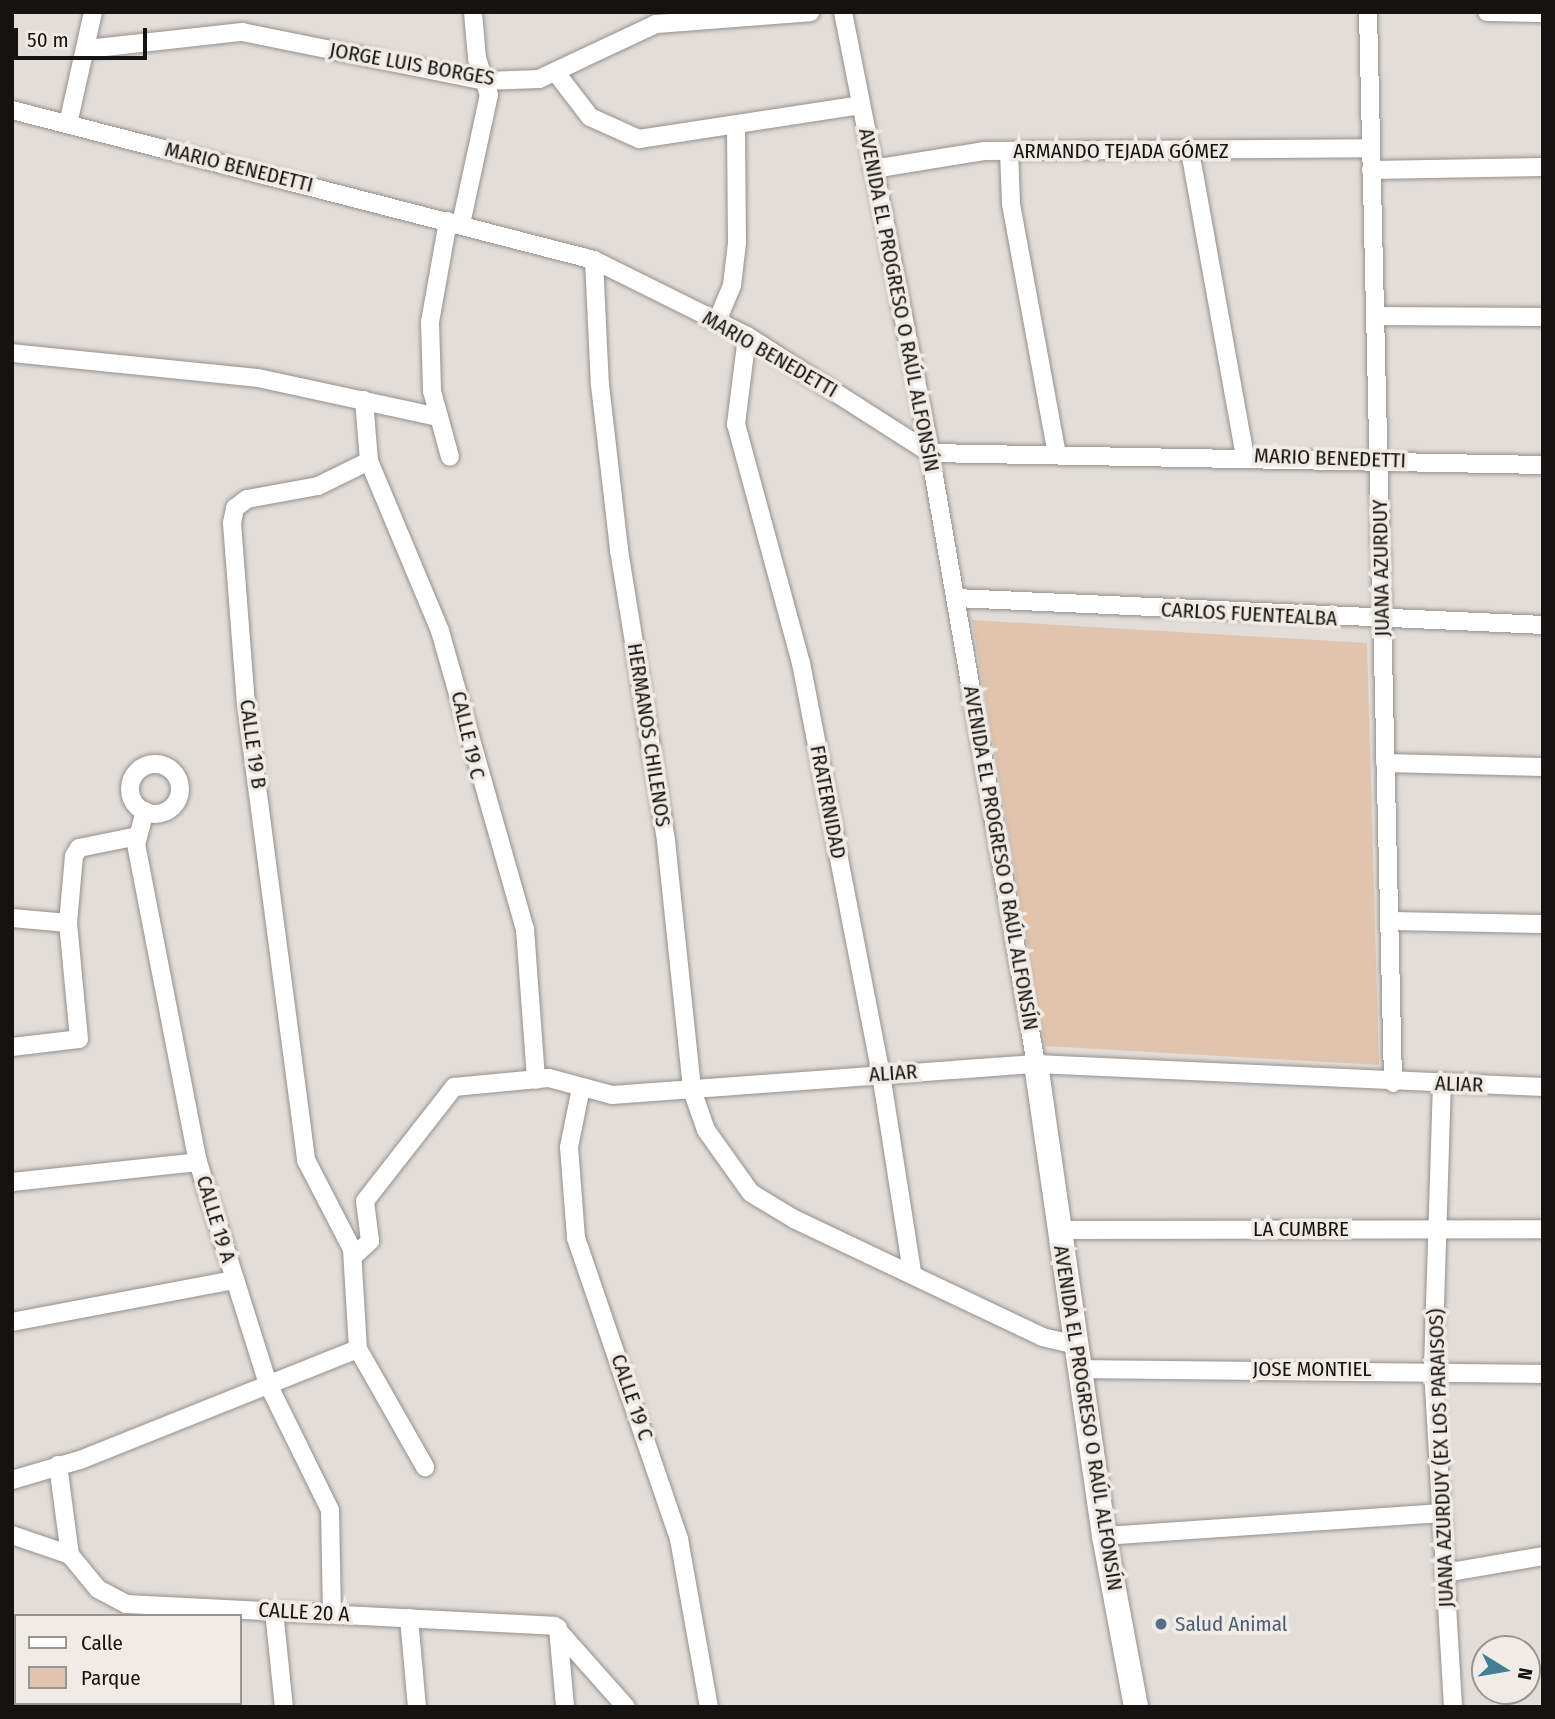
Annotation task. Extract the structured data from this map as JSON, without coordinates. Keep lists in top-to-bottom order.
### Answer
{
  "streets": {
    "street": [
      "JORGE LUIS BORGES",
      "ARMANDO TEJADA GÓMEZ",
      "MARIO BENEDETTI",
      "AVENIDA EL PROGRESO O RAÚL ALFONSÍN",
      "JUANA AZURDUY",
      "CARLOS FUENTEALBA",
      "CALLE 19 C",
      "HERMANOS CHILENOS",
      "CALLE 19 B",
      "FRATERNIDAD",
      "ALIAR",
      "CALLE 19 A",
      "LA CUMBRE",
      "JOSE MONTIEL",
      "JUANA AZURDUY (EX LOS PARAISOS)",
      "CALLE 20 A"
    ]
  },
  "crossings": [
    ["ARMANDO TEJADA GÓMEZ", "AVENIDA EL PROGRESO O RAÚL ALFONSÍN"],
    ["ARMANDO TEJADA GÓMEZ", "JUANA AZURDUY"],
    ["MARIO BENEDETTI", "AVENIDA EL PROGRESO O RAÚL ALFONSÍN"],
    ["MARIO BENEDETTI", "JUANA AZURDUY"],
    ["MARIO BENEDETTI", "HERMANOS CHILENOS"],
    ["MARIO BENEDETTI", "FRATERNIDAD"],
    ["AVENIDA EL PROGRESO O RAÚL ALFONSÍN", "CARLOS FUENTEALBA"],
    ["AVENIDA EL PROGRESO O RAÚL ALFONSÍN", "ALIAR"],
    ["AVENIDA EL PROGRESO O RAÚL ALFONSÍN", "LA CUMBRE"],
    ["AVENIDA EL PROGRESO O RAÚL ALFONSÍN", "JOSE MONTIEL"],
    ["JUANA AZURDUY", "CARLOS FUENTEALBA"],
    ["JUANA AZURDUY", "ALIAR"],
    ["CALLE 19 C", "CALLE 19 B"],
    ["CALLE 19 C", "ALIAR"],
    ["HERMANOS CHILENOS", "ALIAR"],
    ["HERMANOS CHILENOS", "JOSE MONTIEL"],
    ["CALLE 19 B", "ALIAR"],
    ["FRATERNIDAD", "ALIAR"],
    ["FRATERNIDAD", "JOSE MONTIEL"],
    ["ALIAR", "JUANA AZURDUY (EX LOS PARAISOS)"],
    ["CALLE 19 A", "CALLE 20 A"],
    ["LA CUMBRE", "JUANA AZURDUY (EX LOS PARAISOS)"],
    ["JOSE MONTIEL", "JUANA AZURDUY (EX LOS PARAISOS)"]
  ],
  "places": ["Salud Animal"],
  "legend": ["Calle", "Parque"],
  "scale_bar": "50 m",
  "north": "right"
}
